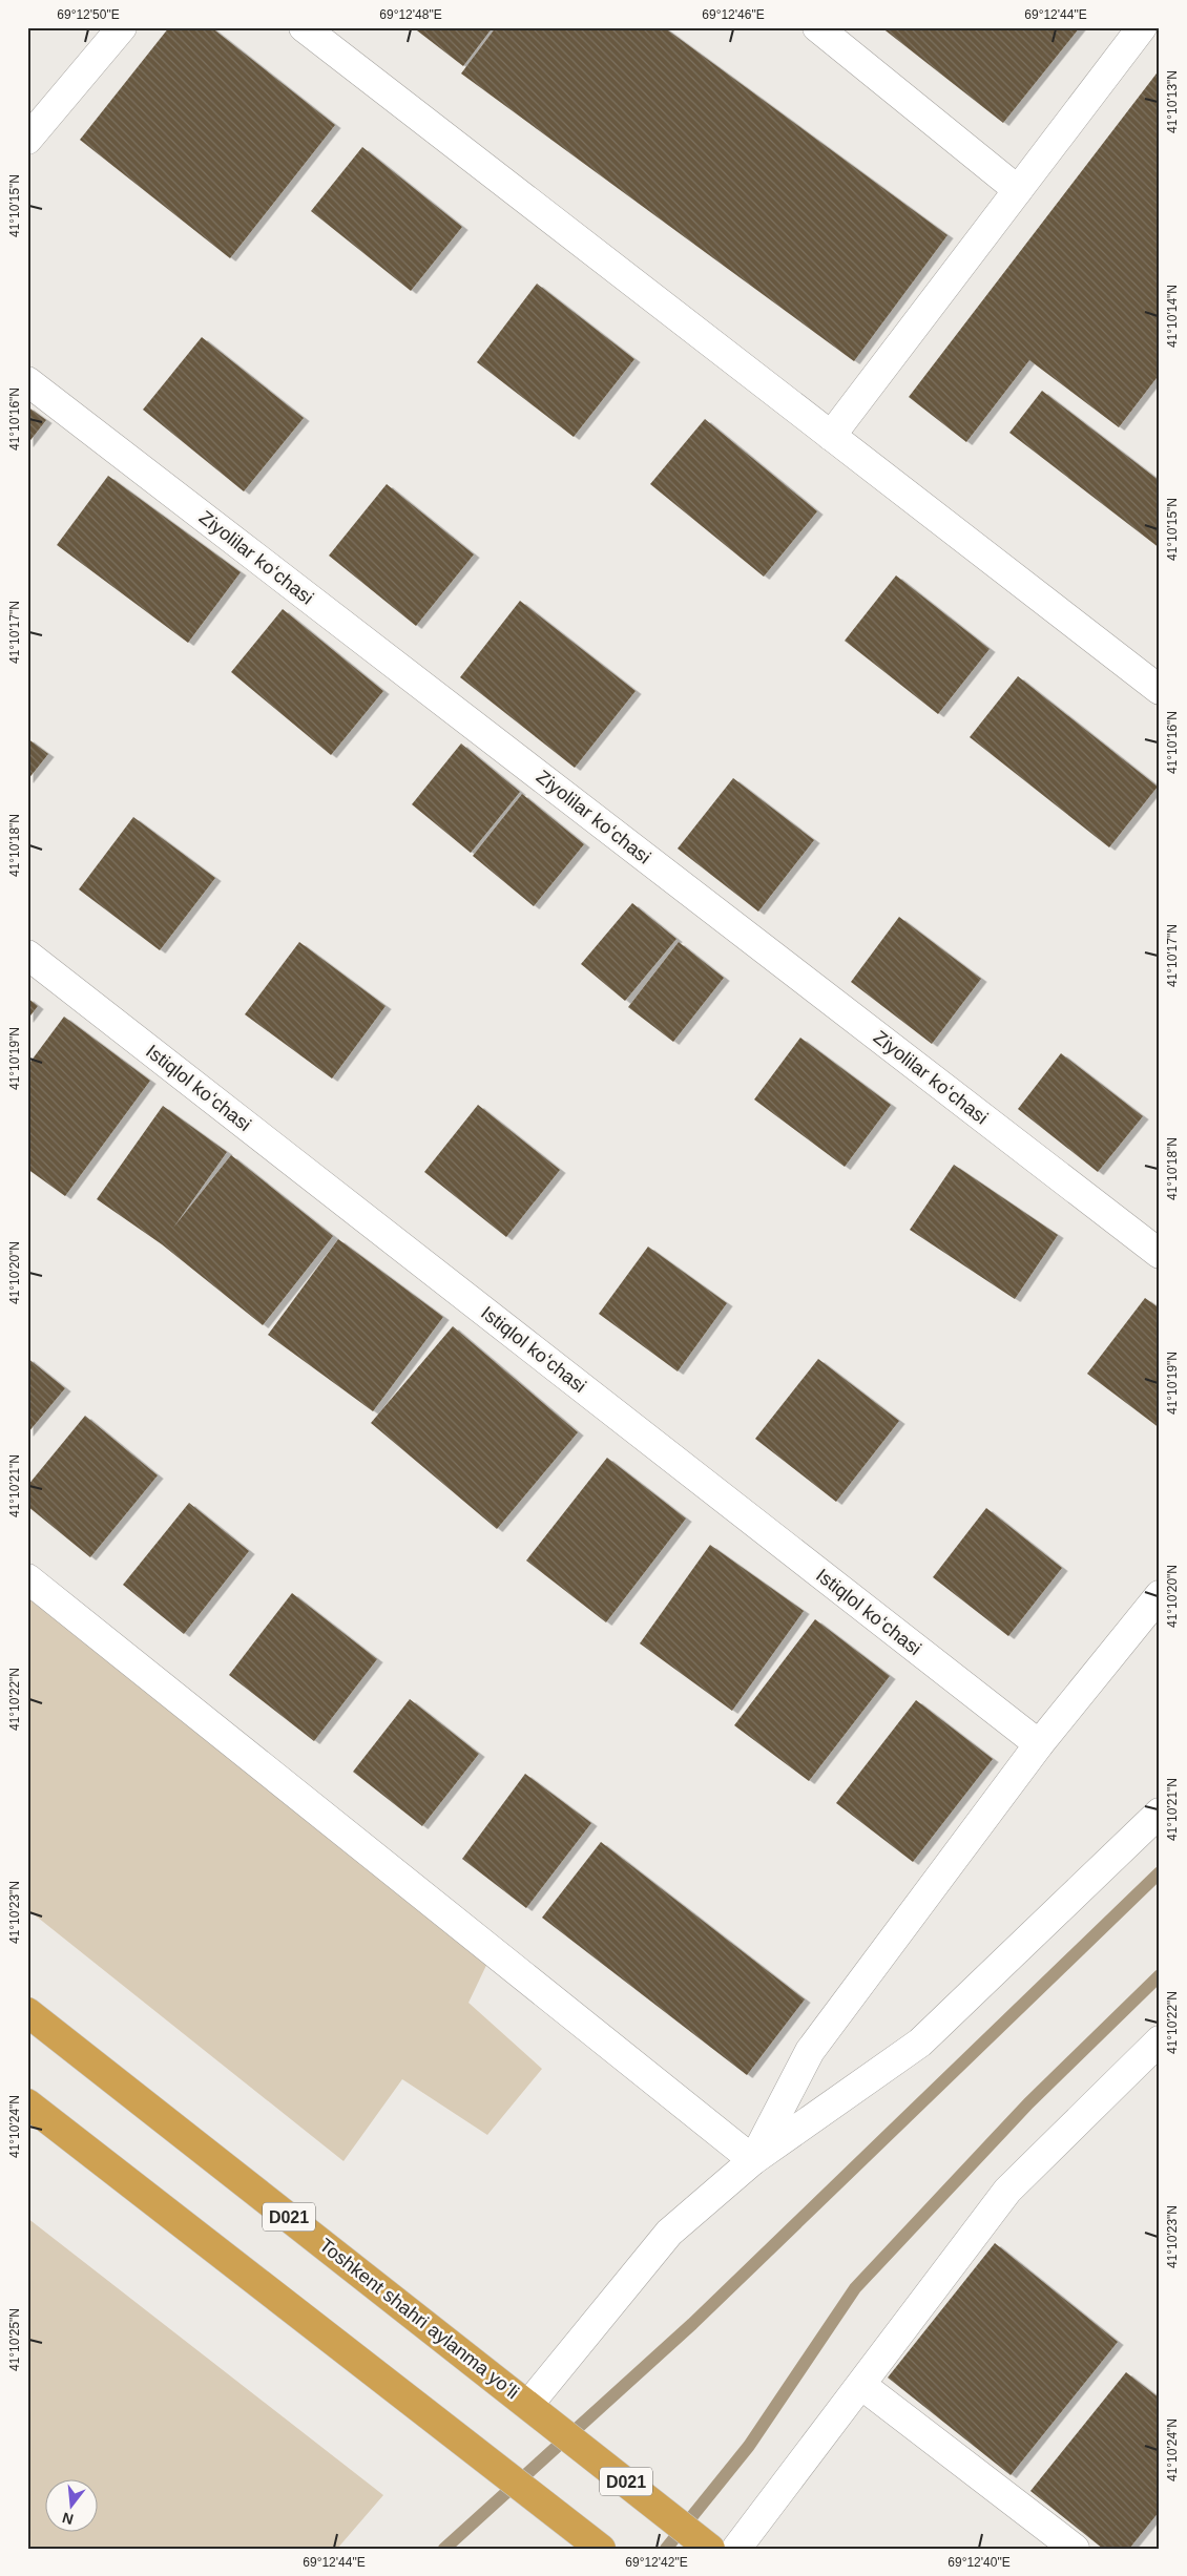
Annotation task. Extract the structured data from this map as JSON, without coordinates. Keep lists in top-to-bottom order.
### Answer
{
  "streets": {
    "highway": ["D021", "Toshkent shahri aylanma yoʻli"],
    "street": ["Ziyolilar koʻchasi", "Istiqlol koʻchasi"]
  },
  "north": "bottom",
  "coordinates": [
    "69°12'50\"E",
    "69°12'48\"E",
    "69°12'46\"E",
    "69°12'44\"E",
    "41°10'13\"N",
    "41°10'15\"N",
    "41°10'14\"N",
    "41°10'16\"N",
    "41°10'17\"N",
    "41°10'18\"N",
    "41°10'19\"N",
    "41°10'20\"N",
    "41°10'21\"N",
    "41°10'22\"N",
    "41°10'23\"N",
    "41°10'24\"N",
    "41°10'25\"N",
    "69°12'42\"E",
    "69°12'40\"E"
  ]
}
